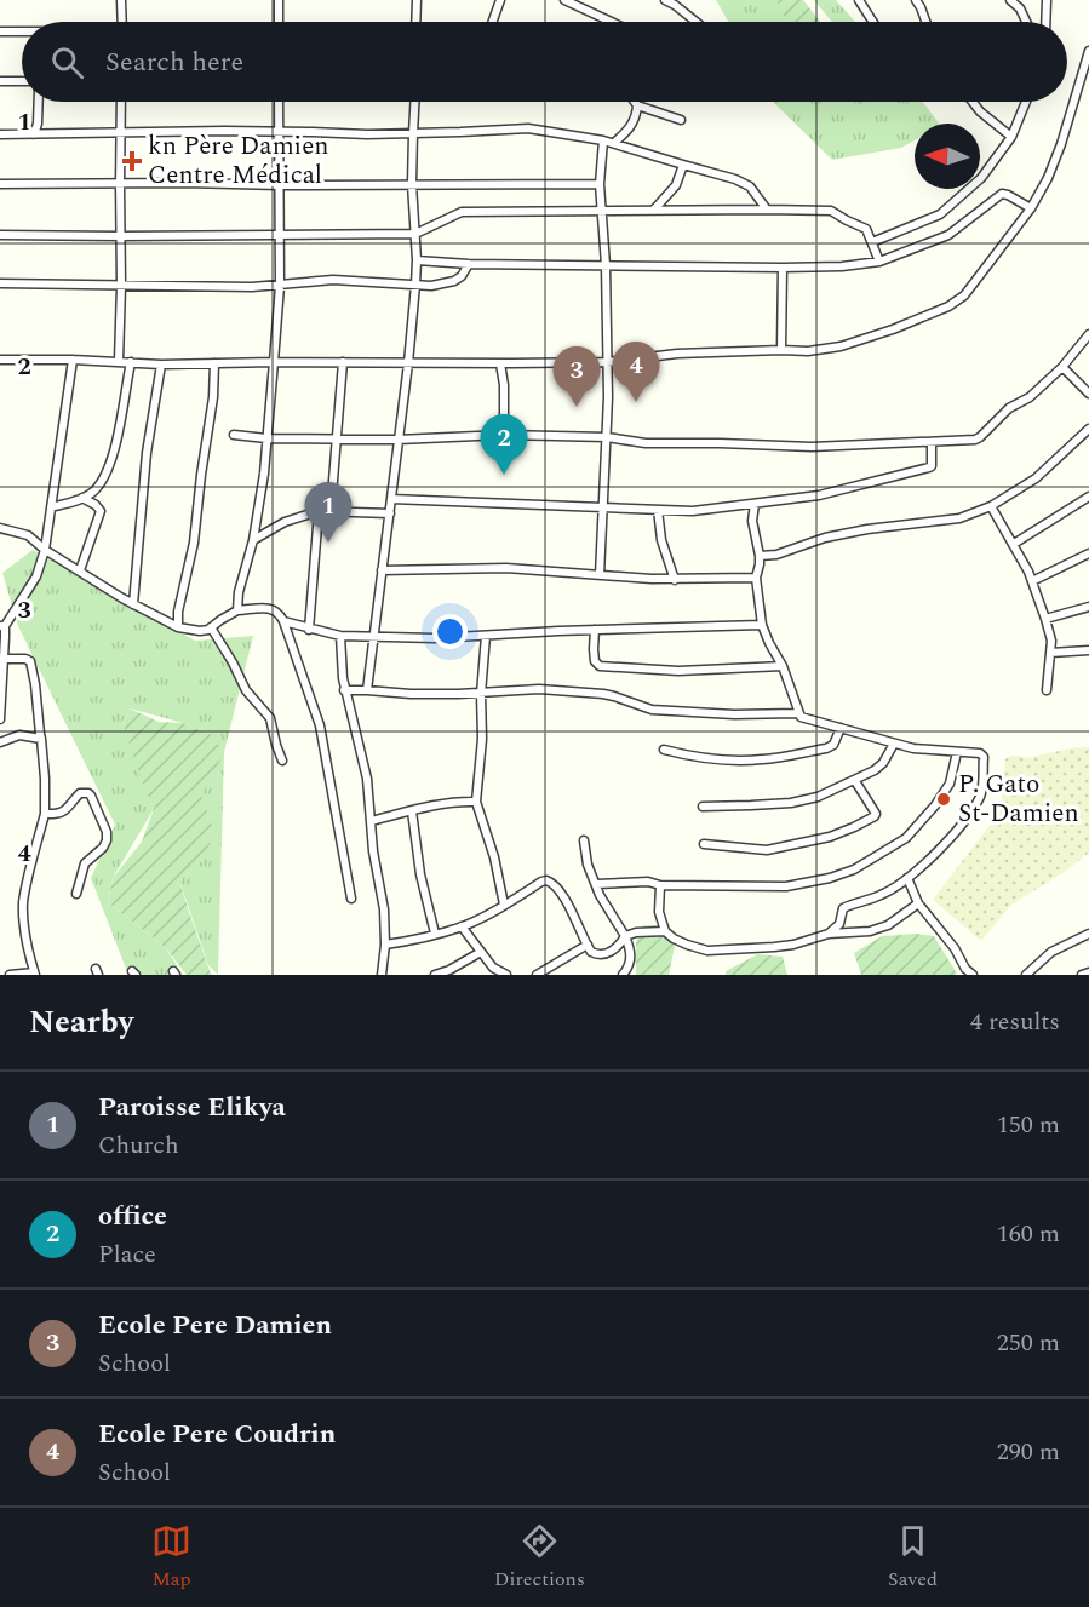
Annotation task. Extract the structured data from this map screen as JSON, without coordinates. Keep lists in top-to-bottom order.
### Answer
{
  "places": {
    "health": ["kn Père Damien Centre Médical"],
    "other": ["P. Gato St-Damien"]
  },
  "north": "left",
  "page": {
    "search": "Search here",
    "pins": [
      "4",
      "3",
      "2",
      "1"
    ],
    "heading": ["Nearby", "4 results"],
    "list": [
      {
        "mark": "1",
        "name": "Paroisse Elikya",
        "note": "Church",
        "value": "150 m"
      },
      {
        "mark": "2",
        "name": "office",
        "note": "Place",
        "value": "160 m"
      },
      {
        "mark": "3",
        "name": "Ecole Pere Damien",
        "note": "School",
        "value": "250 m"
      },
      {
        "mark": "4",
        "name": "Ecole Pere Coudrin",
        "note": "School",
        "value": "290 m"
      }
    ],
    "nav": ["Map", "Directions", "Saved"]
  },
  "grid": {
    "rows": [
      "1",
      "2",
      "3",
      "4"
    ]
  }
}
